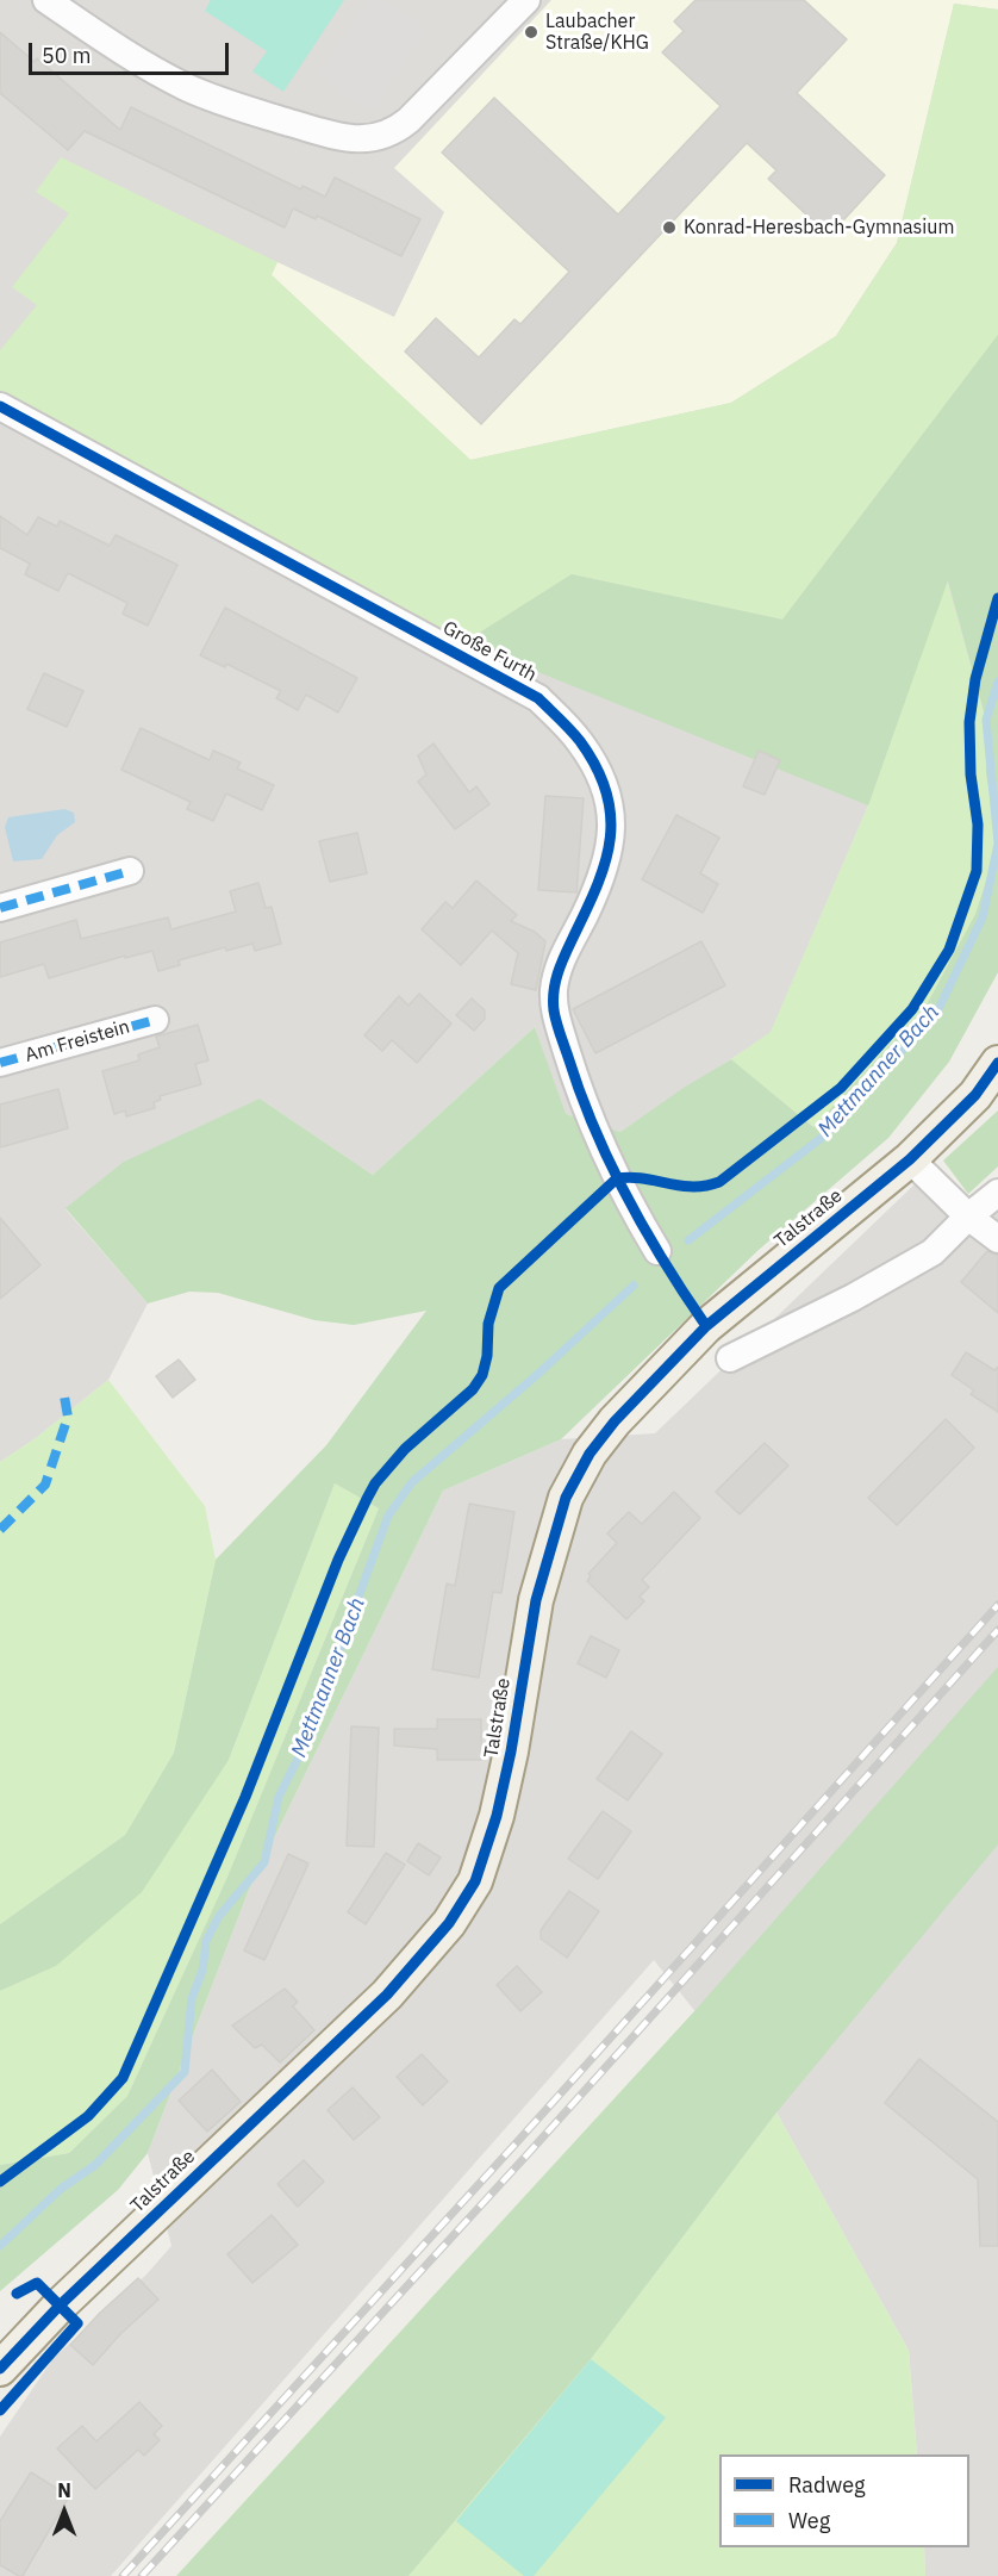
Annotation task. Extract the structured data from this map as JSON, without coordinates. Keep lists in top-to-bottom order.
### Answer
{
  "streets": {
    "main road": ["Talstraße"],
    "street": ["Große Furth", "Am Freistein"]
  },
  "water": ["Mettmanner Bach"],
  "places": ["Laubacher Straße/KHG", "Konrad-Heresbach-Gymnasium"],
  "legend": ["Radweg", "Weg"],
  "scale_bar": "50 m",
  "north": "top"
}
